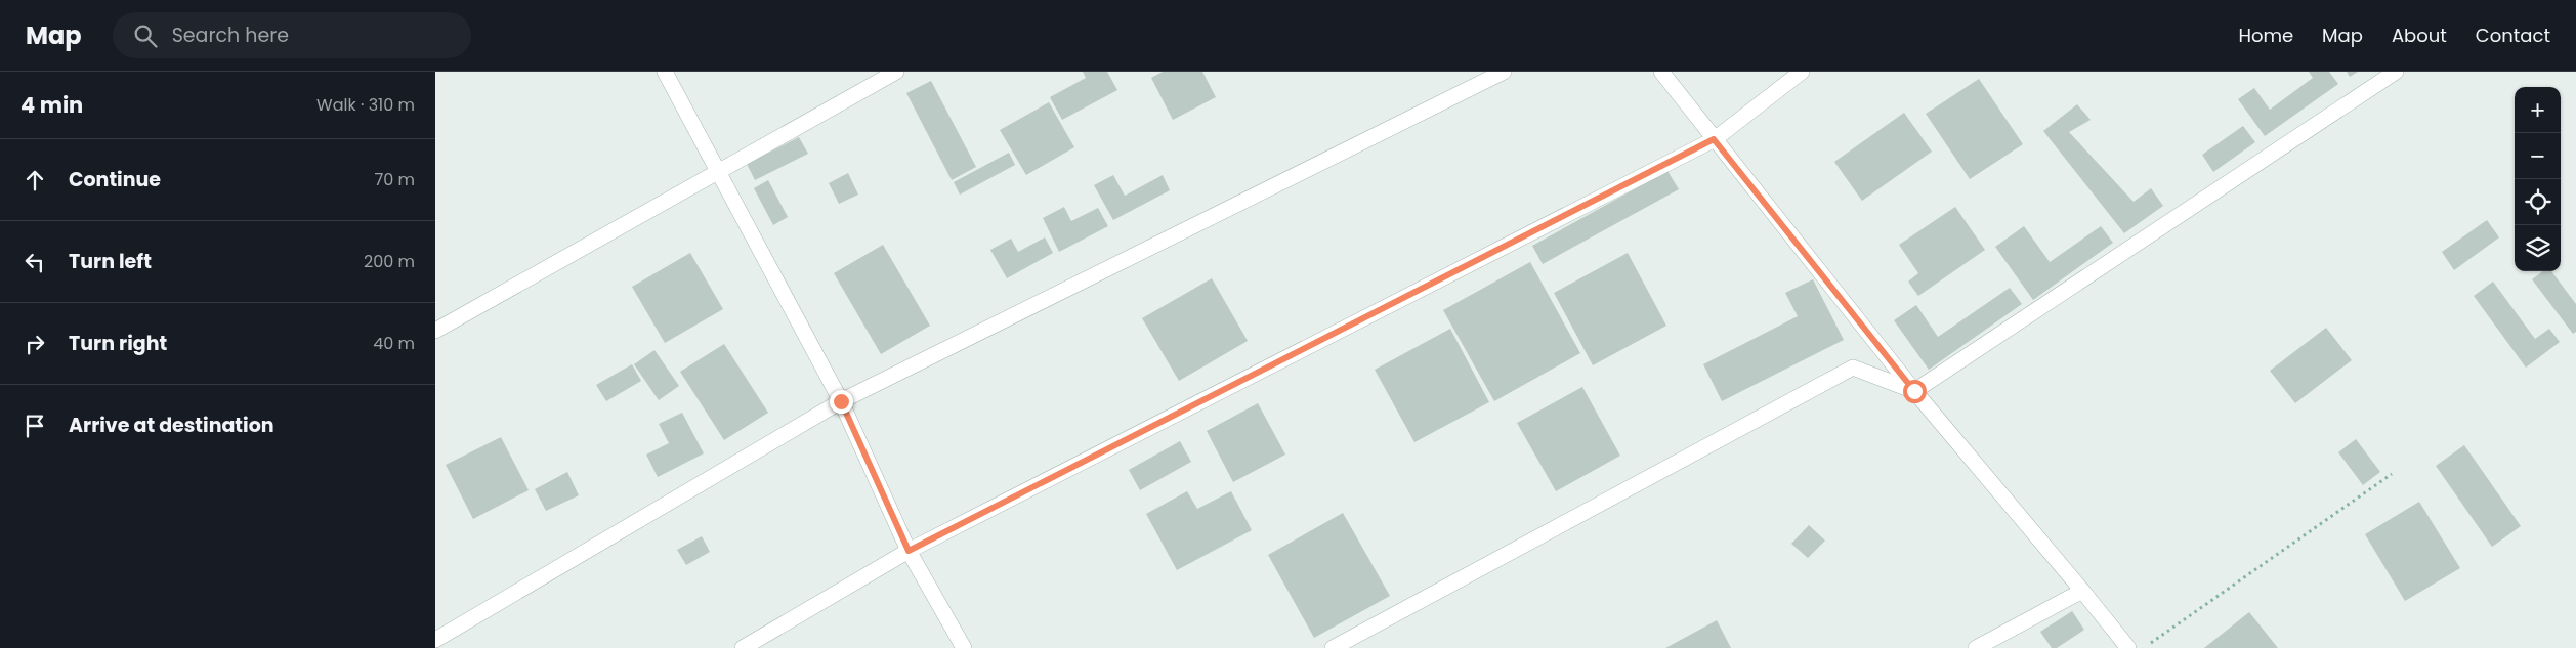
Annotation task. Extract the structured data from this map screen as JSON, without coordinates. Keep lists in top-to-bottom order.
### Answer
{
  "page": {
    "header": "Map",
    "search": "Search here",
    "nav": [
      "Home",
      "Map",
      "About",
      "Contact"
    ],
    "heading": ["4 min", "Walk · 310 m"],
    "map_buttons": ["+", "−"],
    "list": [
      ["Continue", "70 m"],
      ["Turn left", "200 m"],
      ["Turn right", "40 m"],
      "Arrive at destination"
    ]
  }
}
